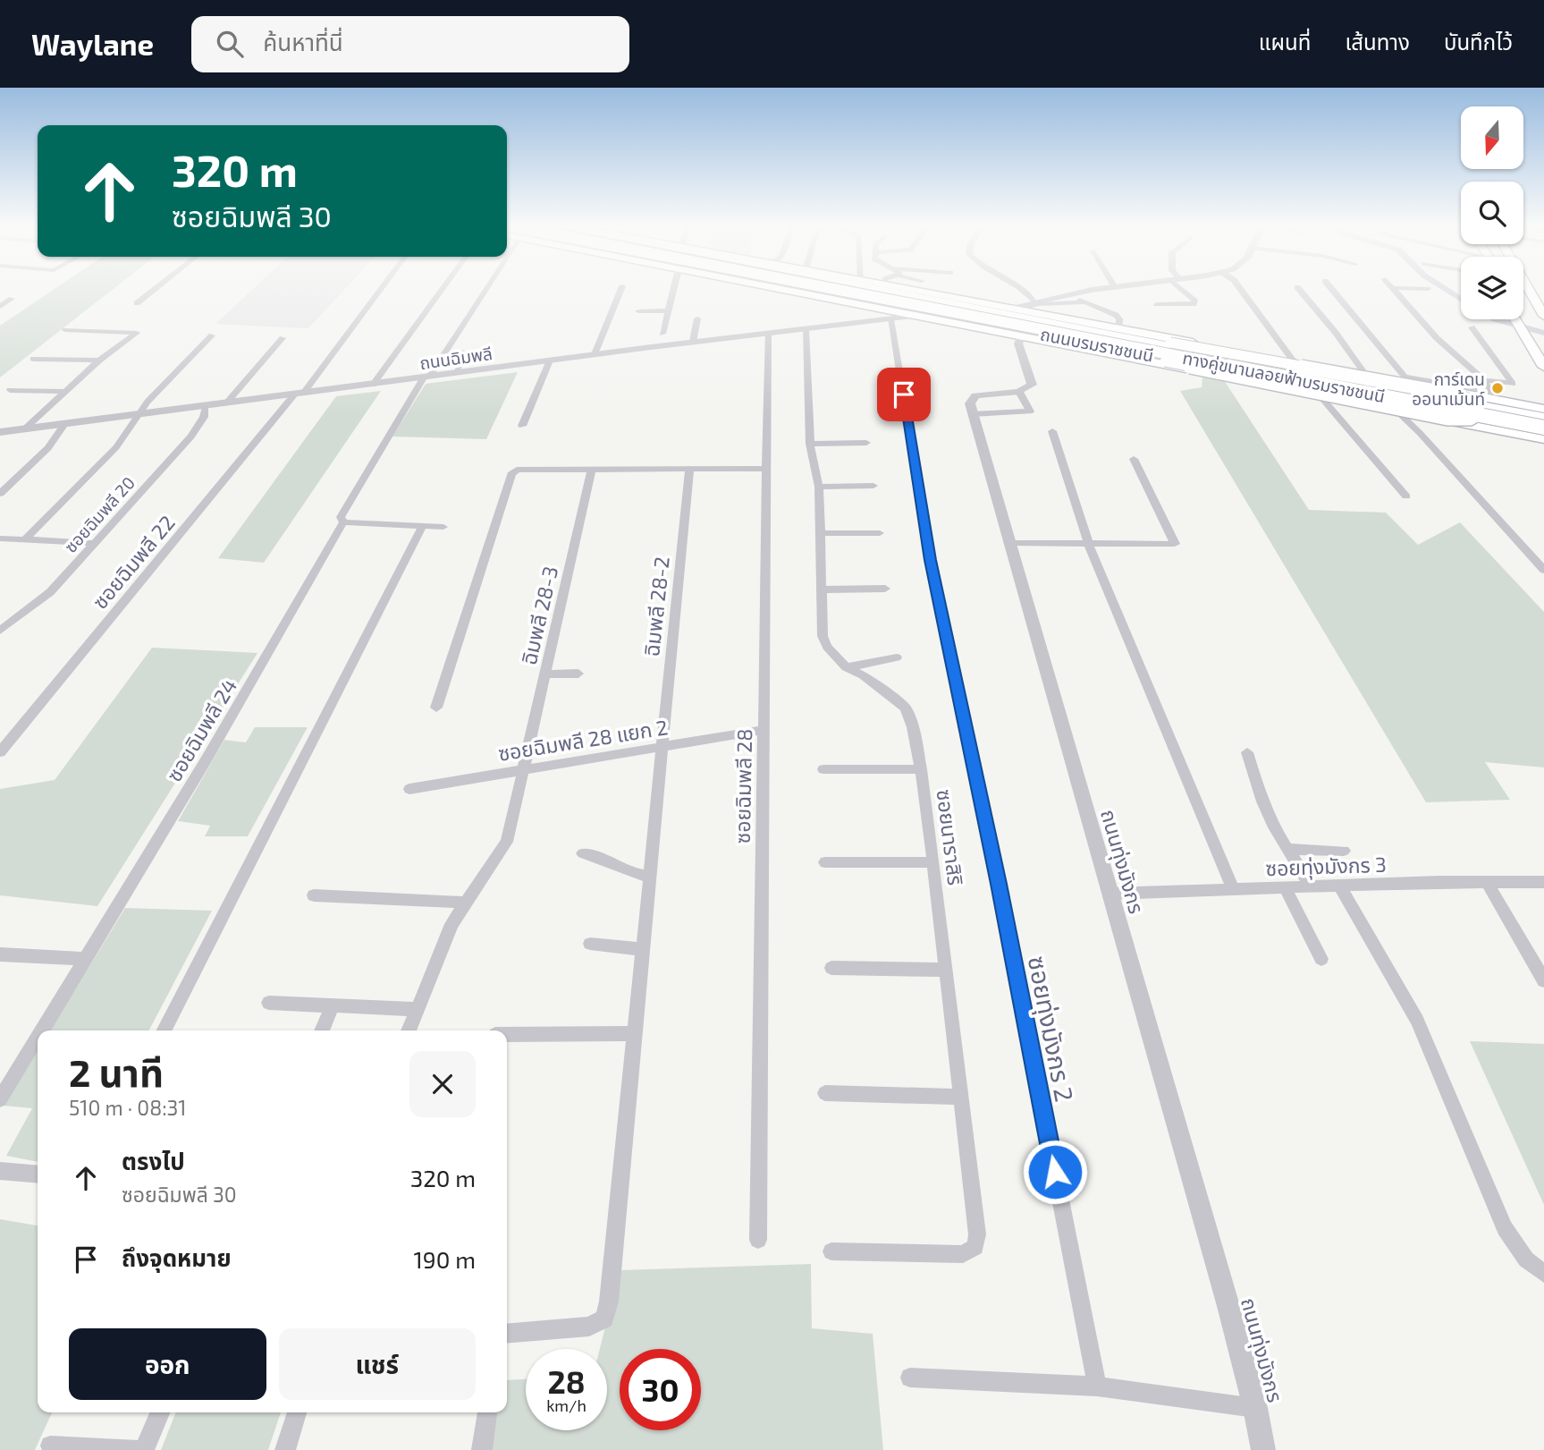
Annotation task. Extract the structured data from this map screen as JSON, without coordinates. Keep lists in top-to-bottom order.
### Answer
{
  "streets": {
    "main road": ["ถนนบรมราชชนนี", "ทางคู่ขนานลอยฟ้าบรมราชชนนี"],
    "street": [
      "ถนนฉิมพลี",
      "ซอยฉิมพลี 20",
      "ซอยฉิมพลี 22",
      "ฉิมพลี 28-2",
      "ฉิมพลี 28-3",
      "ซอยฉิมพลี 24",
      "ซอยฉิมพลี 28 แยก 2",
      "ซอยฉิมพลี 28",
      "ซอยนาราสิริ",
      "ถนนทุ่งมังกร",
      "ซอยทุ่งมังกร 3",
      "ซอยทุ่งมังกร 2"
    ]
  },
  "crossings": [
    ["ถนนบรมราชชนนี", "ทางคู่ขนานลอยฟ้าบรมราชชนนี"],
    ["ถนนฉิมพลี", "ซอยฉิมพลี 20"],
    ["ถนนฉิมพลี", "ซอยฉิมพลี 22"],
    ["ถนนฉิมพลี", "ซอยฉิมพลี 24"],
    ["ถนนฉิมพลี", "ซอยฉิมพลี 28"],
    ["ถนนฉิมพลี", "ซอยนาราสิริ"],
    ["ถนนฉิมพลี", "ซอยทุ่งมังกร 2"],
    ["ฉิมพลี 28-2", "ซอยฉิมพลี 28 แยก 2"],
    ["ฉิมพลี 28-3", "ซอยฉิมพลี 28 แยก 2"],
    ["ซอยฉิมพลี 28 แยก 2", "ซอยฉิมพลี 28"],
    ["ถนนทุ่งมังกร", "ซอยทุ่งมังกร 3"]
  ],
  "places": ["การ์เดน ออนาเม้นท์"],
  "north": "bottom",
  "page": {
    "header": "Waylane",
    "search": "ค้นหาที่นี่",
    "nav": ["แผนที่", "เส้นทาง", "บันทึกไว้"],
    "turn": ["320 m", "ซอยฉิมพลี 30"],
    "heading": ["2 นาที", "510 m · 08:31"],
    "list": [
      {
        "name": "ตรงไป",
        "note": "ซอยฉิมพลี 30",
        "value": "320 m"
      },
      {
        "name": "ถึงจุดหมาย",
        "value": "190 m"
      }
    ],
    "buttons": ["ออก", "แชร์"],
    "speed": "28 km/h",
    "limit": "30"
  }
}
